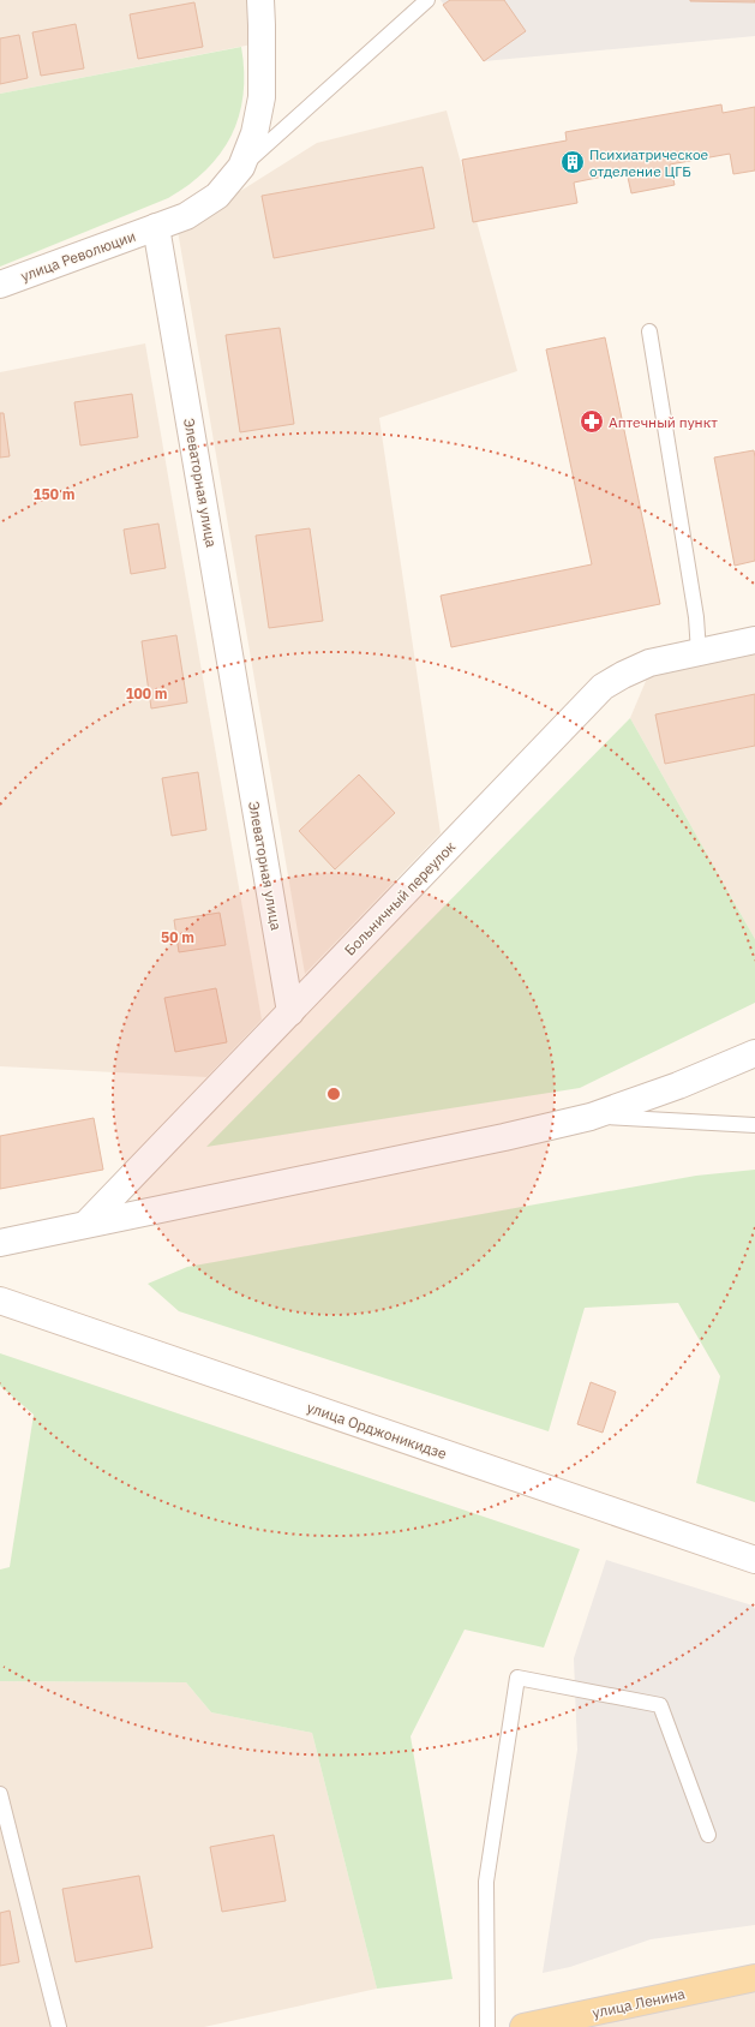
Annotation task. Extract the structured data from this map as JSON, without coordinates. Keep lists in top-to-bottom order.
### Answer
{
  "streets": {
    "main road": ["улица Ленина"],
    "street": [
      "улица Революции",
      "Элеваторная улица",
      "Больничный переулок",
      "улица Орджоникидзе"
    ]
  },
  "crossings": [
    ["улица Революции", "Элеваторная улица"],
    ["Элеваторная улица", "Больничный переулок"]
  ],
  "places": {
    "building": ["Психиатрическое отделение ЦГБ"],
    "pharmacy": ["Аптечный пункт"]
  },
  "rings": ["150 m", "100 m", "50 m"]
}
